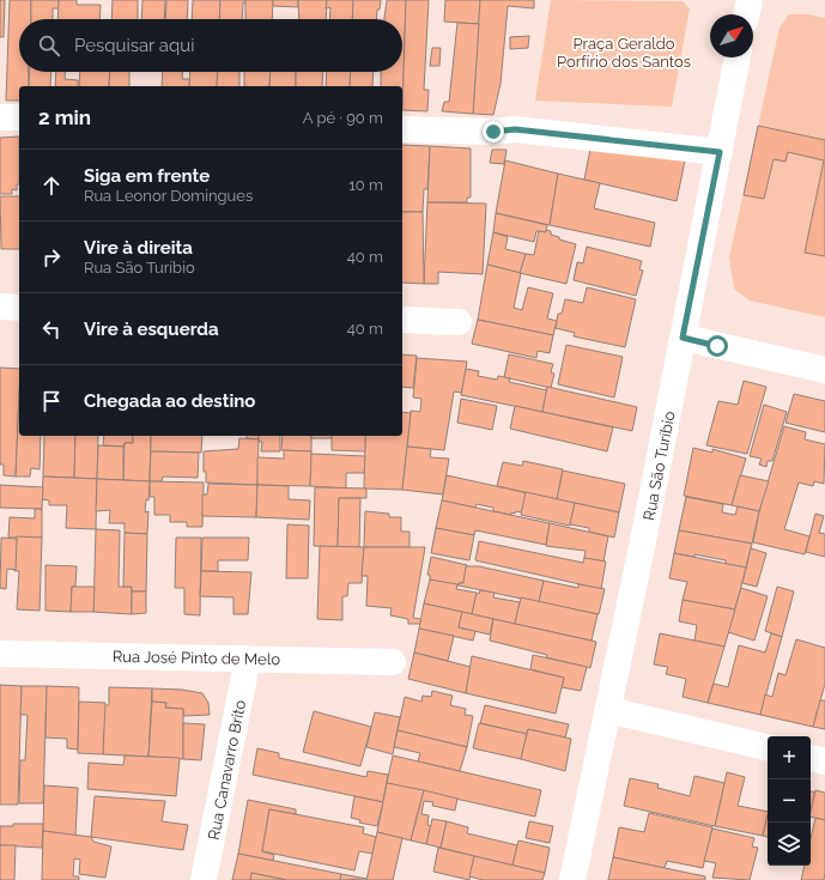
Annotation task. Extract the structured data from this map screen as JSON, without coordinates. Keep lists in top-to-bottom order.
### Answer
{
  "streets": {
    "street": ["Rua São Turíbio", "Rua José Pinto de Melo", "Rua Canavarro Brito"]
  },
  "crossings": [
    ["Rua José Pinto de Melo", "Rua Canavarro Brito"]
  ],
  "parks": ["Praça Geraldo Porfírio dos Santos"],
  "north": "top right",
  "page": {
    "search": "Pesquisar aqui",
    "heading": ["2 min", "A pé · 90 m"],
    "list": [
      ["Siga em frente", "Rua Leonor Domingues", "10 m"],
      ["Vire à direita", "Rua São Turíbio", "40 m"],
      ["Vire à esquerda", "40 m"],
      "Chegada ao destino"
    ],
    "map_buttons": ["+", "−"]
  }
}
